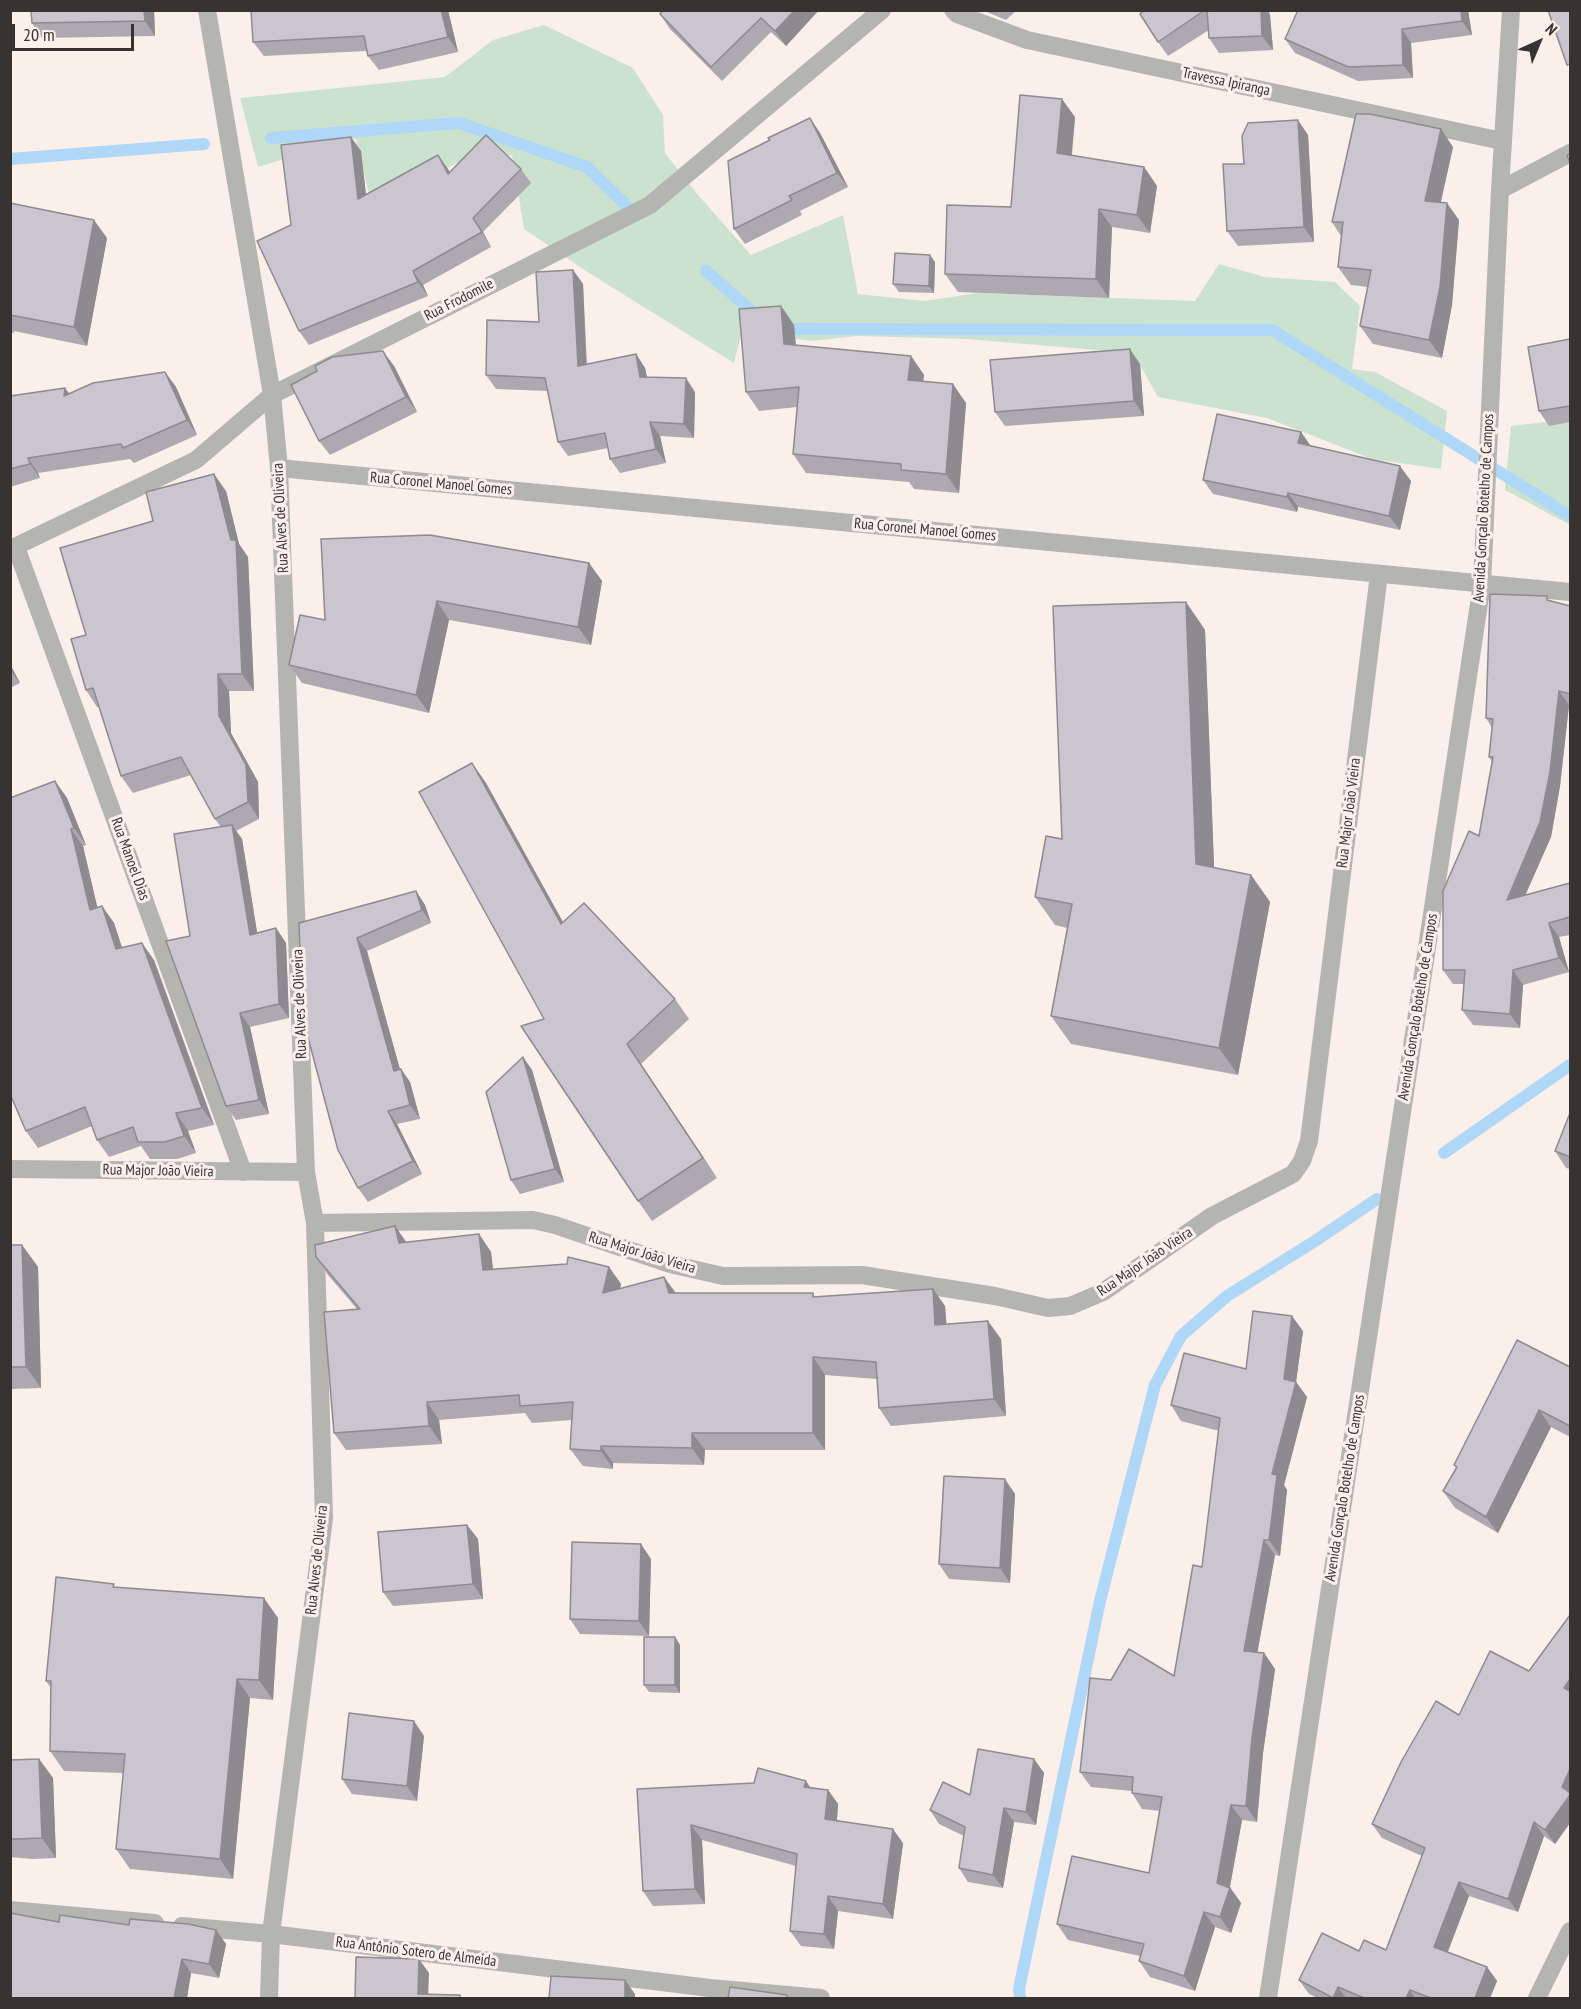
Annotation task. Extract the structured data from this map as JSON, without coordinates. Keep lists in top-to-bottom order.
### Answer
{
  "streets": {
    "street": [
      "Travessa Ipiranga",
      "Rua Frodomile",
      "Rua Coronel Manoel Gomes",
      "Avenida Gonçalo Botelho de Campos",
      "Rua Alves de Oliveira",
      "Rua Major João Vieira",
      "Rua Manoel Dias",
      "Rua Antônio Sotero de Almeida"
    ]
  },
  "crossings": [
    ["Travessa Ipiranga", "Avenida Gonçalo Botelho de Campos"],
    ["Rua Frodomile", "Rua Alves de Oliveira"],
    ["Rua Frodomile", "Rua Manoel Dias"],
    ["Rua Coronel Manoel Gomes", "Avenida Gonçalo Botelho de Campos"],
    ["Rua Coronel Manoel Gomes", "Rua Alves de Oliveira"],
    ["Rua Coronel Manoel Gomes", "Rua Major João Vieira"],
    ["Rua Alves de Oliveira", "Rua Major João Vieira"],
    ["Rua Alves de Oliveira", "Rua Antônio Sotero de Almeida"],
    ["Rua Major João Vieira", "Rua Manoel Dias"]
  ],
  "scale_bar": "20 m",
  "north": "top right"
}
